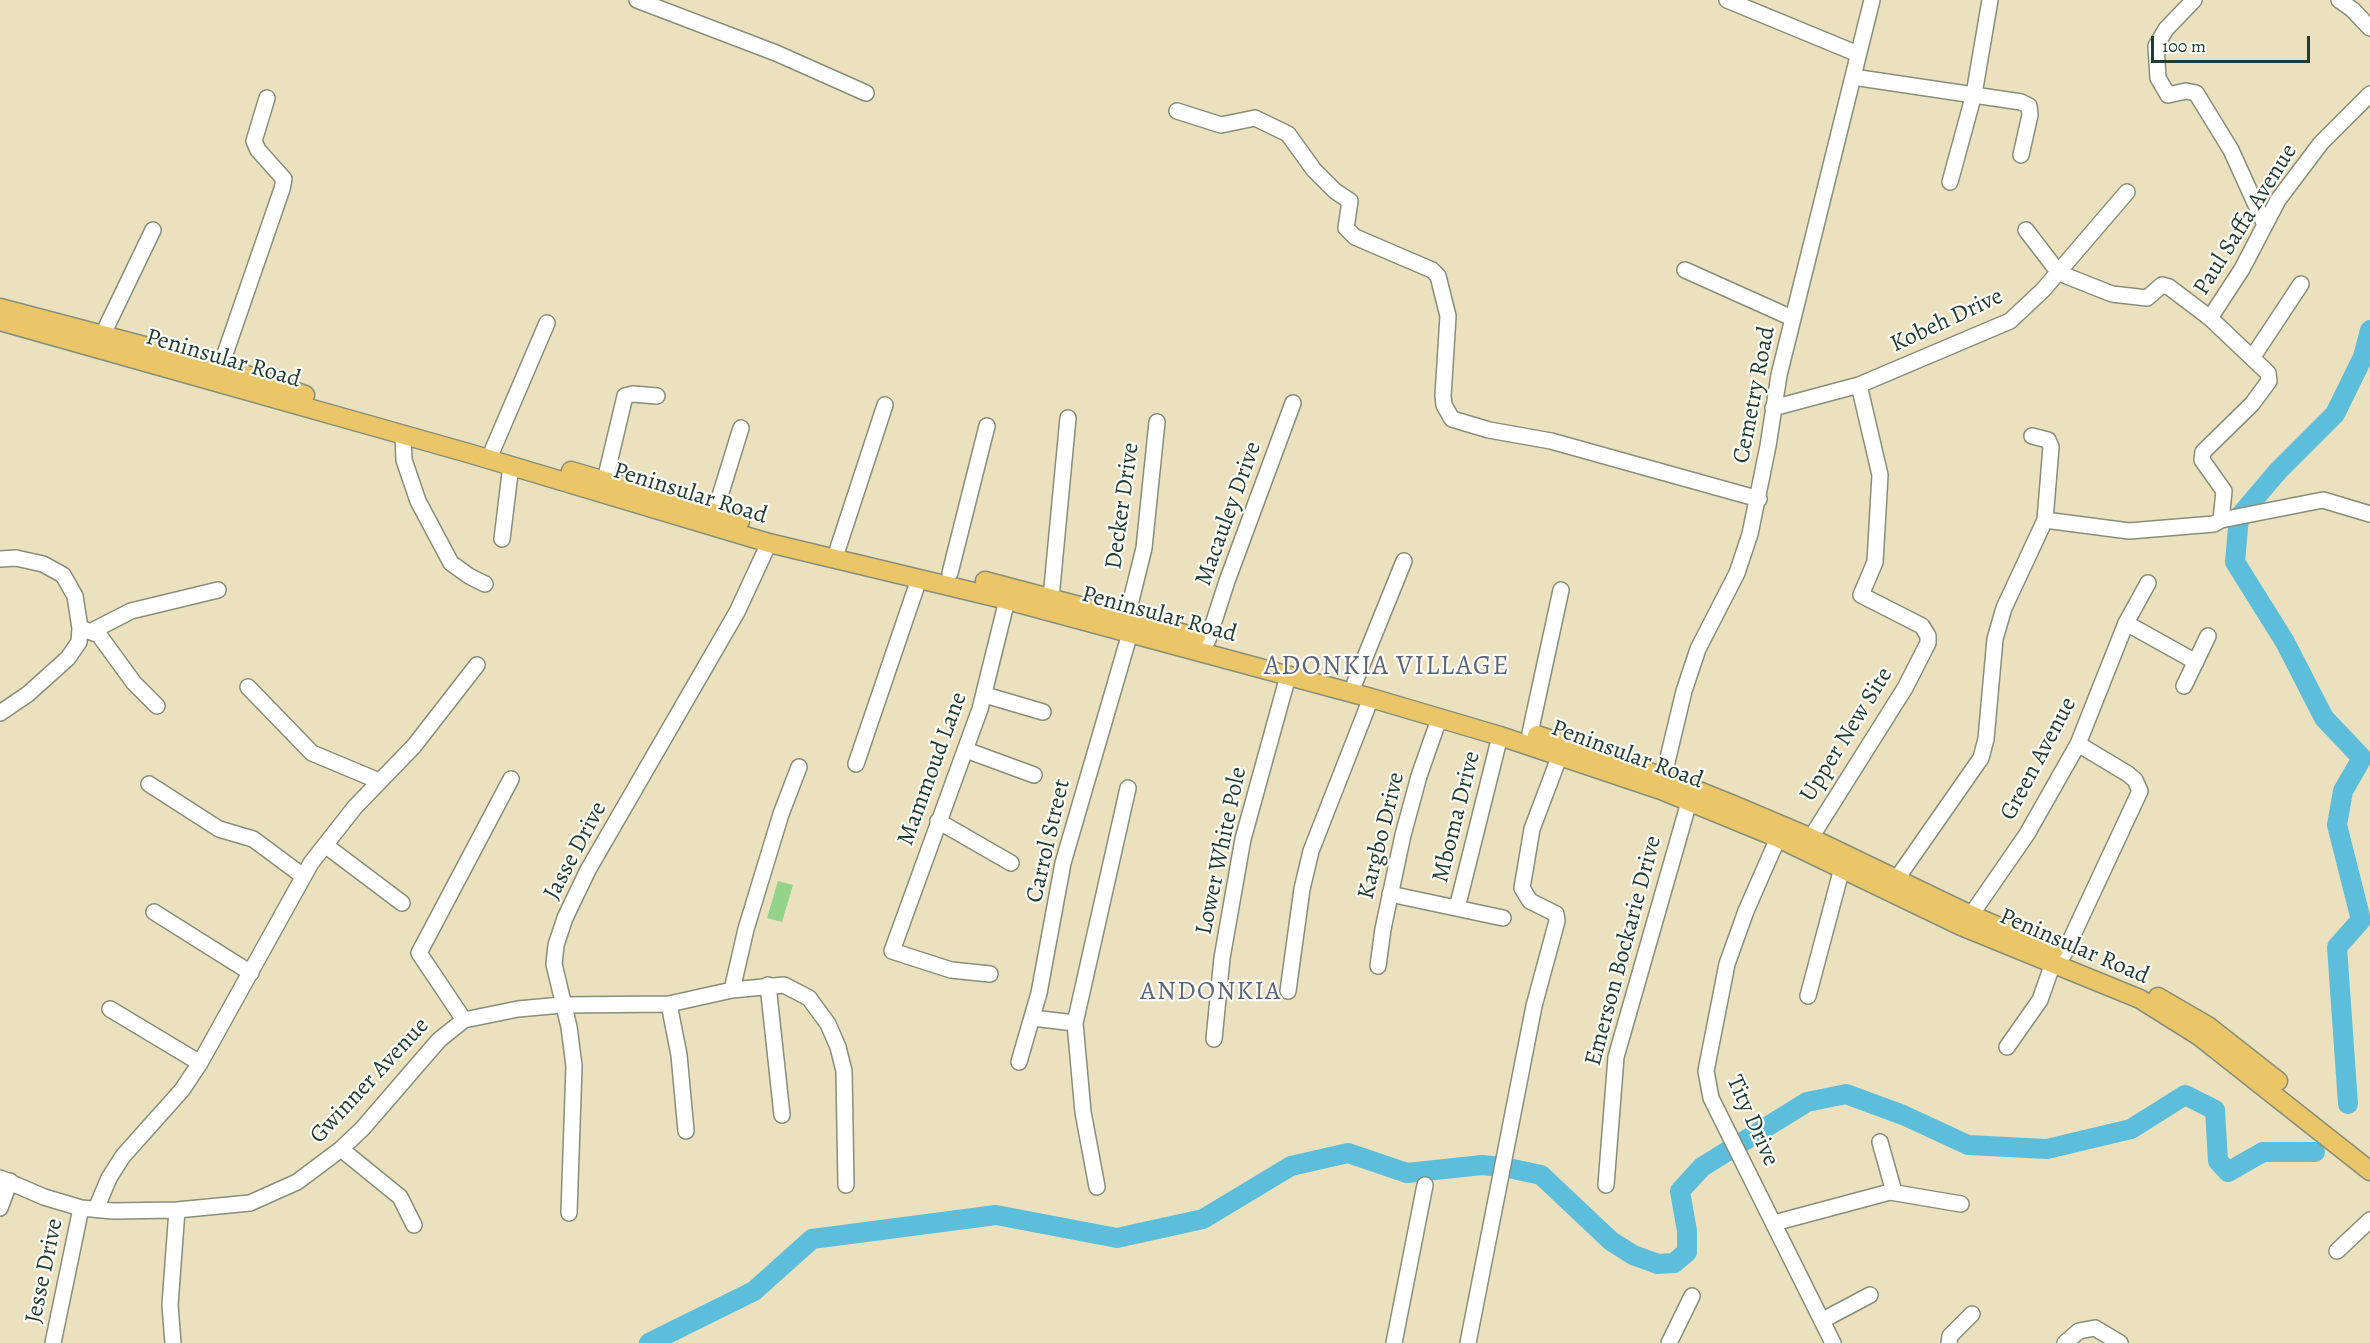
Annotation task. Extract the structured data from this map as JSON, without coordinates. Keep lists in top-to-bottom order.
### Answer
{
  "streets": {
    "main road": ["Peninsular Road"],
    "street": [
      "Paul Saffa Avenue",
      "Kobeh Drive",
      "Cemetry Road",
      "Decker Drive",
      "Macauley Drive",
      "Upper New Site",
      "Green Avenue",
      "Mammoud Lane",
      "Mboma Drive",
      "Kargbo Drive",
      "Carrol Street",
      "Jasse Drive",
      "Lower White Pole",
      "Emerson Bockarie Drive",
      "Gwinner Avenue",
      "Tity Drive",
      "Jesse Drive"
    ]
  },
  "crossings": [
    ["Kobeh Drive", "Cemetry Road"],
    ["Kobeh Drive", "Upper New Site"],
    ["Peninsular Road", "Cemetry Road"],
    ["Peninsular Road", "Decker Drive"],
    ["Peninsular Road", "Macauley Drive"],
    ["Peninsular Road", "Upper New Site"],
    ["Peninsular Road", "Green Avenue"],
    ["Peninsular Road", "Mammoud Lane"],
    ["Peninsular Road", "Mboma Drive"],
    ["Peninsular Road", "Kargbo Drive"],
    ["Peninsular Road", "Carrol Street"],
    ["Peninsular Road", "Jasse Drive"],
    ["Peninsular Road", "Lower White Pole"],
    ["Peninsular Road", "Emerson Bockarie Drive"],
    ["Peninsular Road", "Tity Drive"],
    ["Decker Drive", "Carrol Street"],
    ["Jasse Drive", "Gwinner Avenue"],
    ["Gwinner Avenue", "Jesse Drive"]
  ],
  "districts": ["ADONKIA VILLAGE", "ANDONKIA"],
  "scale_bar": "100 m"
}
